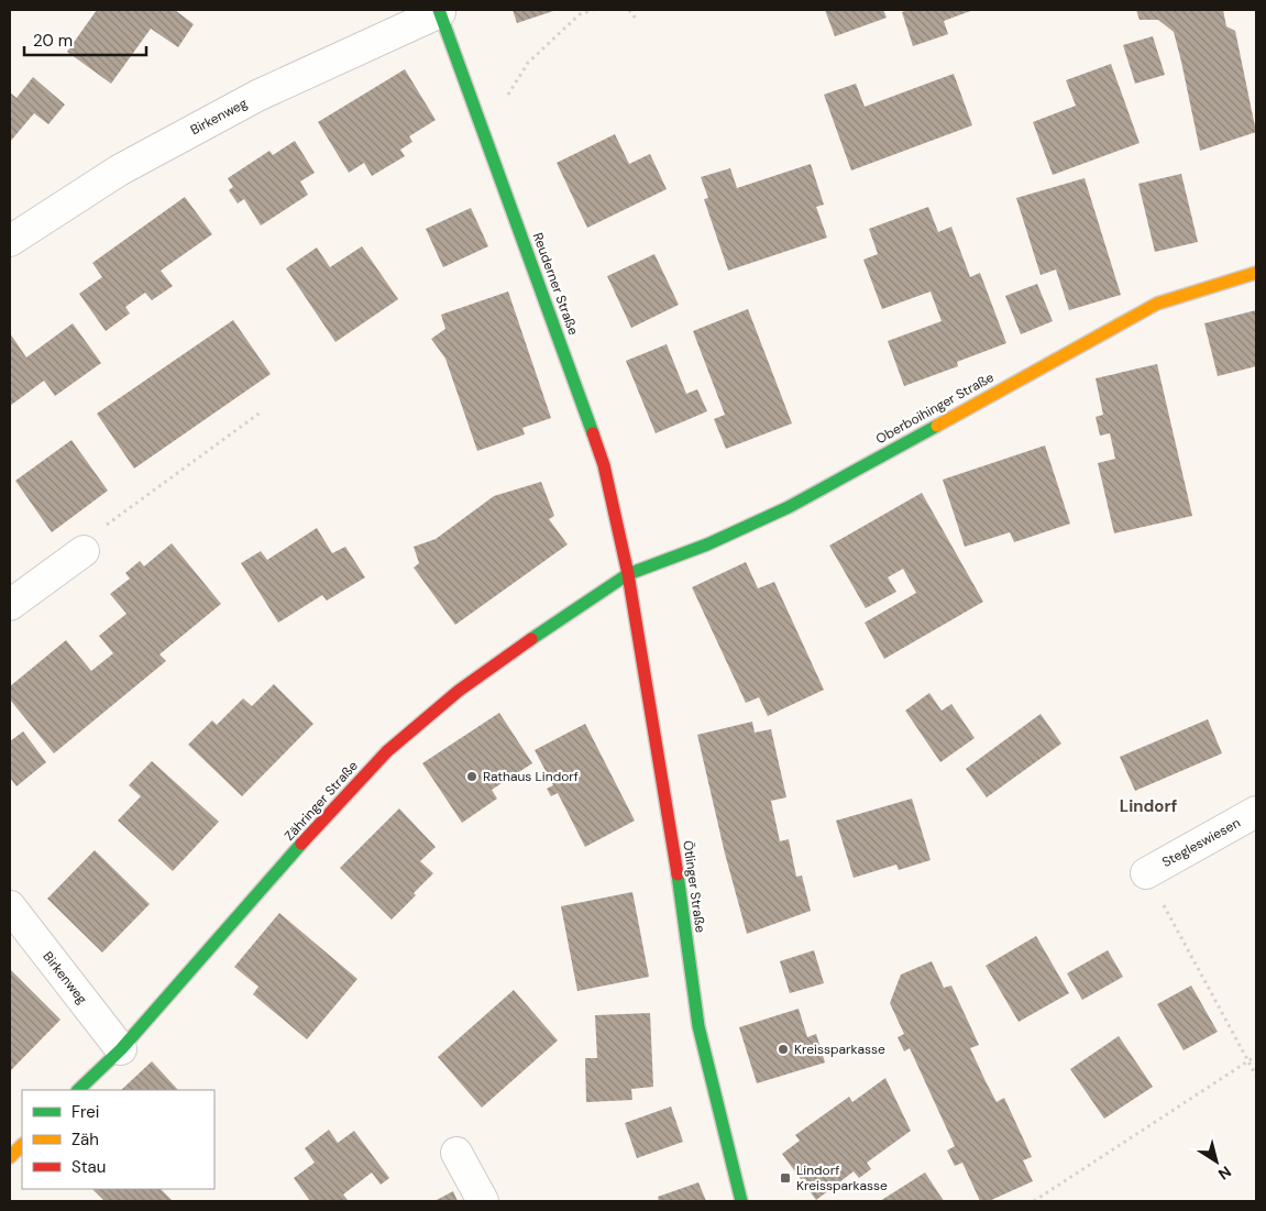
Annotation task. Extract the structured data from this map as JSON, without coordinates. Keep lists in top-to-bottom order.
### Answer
{
  "streets": {
    "street": [
      "Birkenweg",
      "Reuderner Straße",
      "Oberboihinger Straße",
      "Zähringer Straße",
      "Stegleswiesen",
      "Ötlinger Straße"
    ]
  },
  "crossings": [
    ["Birkenweg", "Reuderner Straße"],
    ["Birkenweg", "Zähringer Straße"],
    ["Reuderner Straße", "Oberboihinger Straße"],
    ["Reuderner Straße", "Zähringer Straße"],
    ["Reuderner Straße", "Ötlinger Straße"],
    ["Oberboihinger Straße", "Zähringer Straße"],
    ["Oberboihinger Straße", "Ötlinger Straße"],
    ["Zähringer Straße", "Ötlinger Straße"]
  ],
  "districts": ["Lindorf"],
  "places": {
    "other": ["Rathaus Lindorf", "Kreissparkasse"],
    "transit": ["Lindorf Kreissparkasse"]
  },
  "legend": ["Frei", "Zäh", "Stau"],
  "scale_bar": "20 m",
  "north": "bottom right"
}
